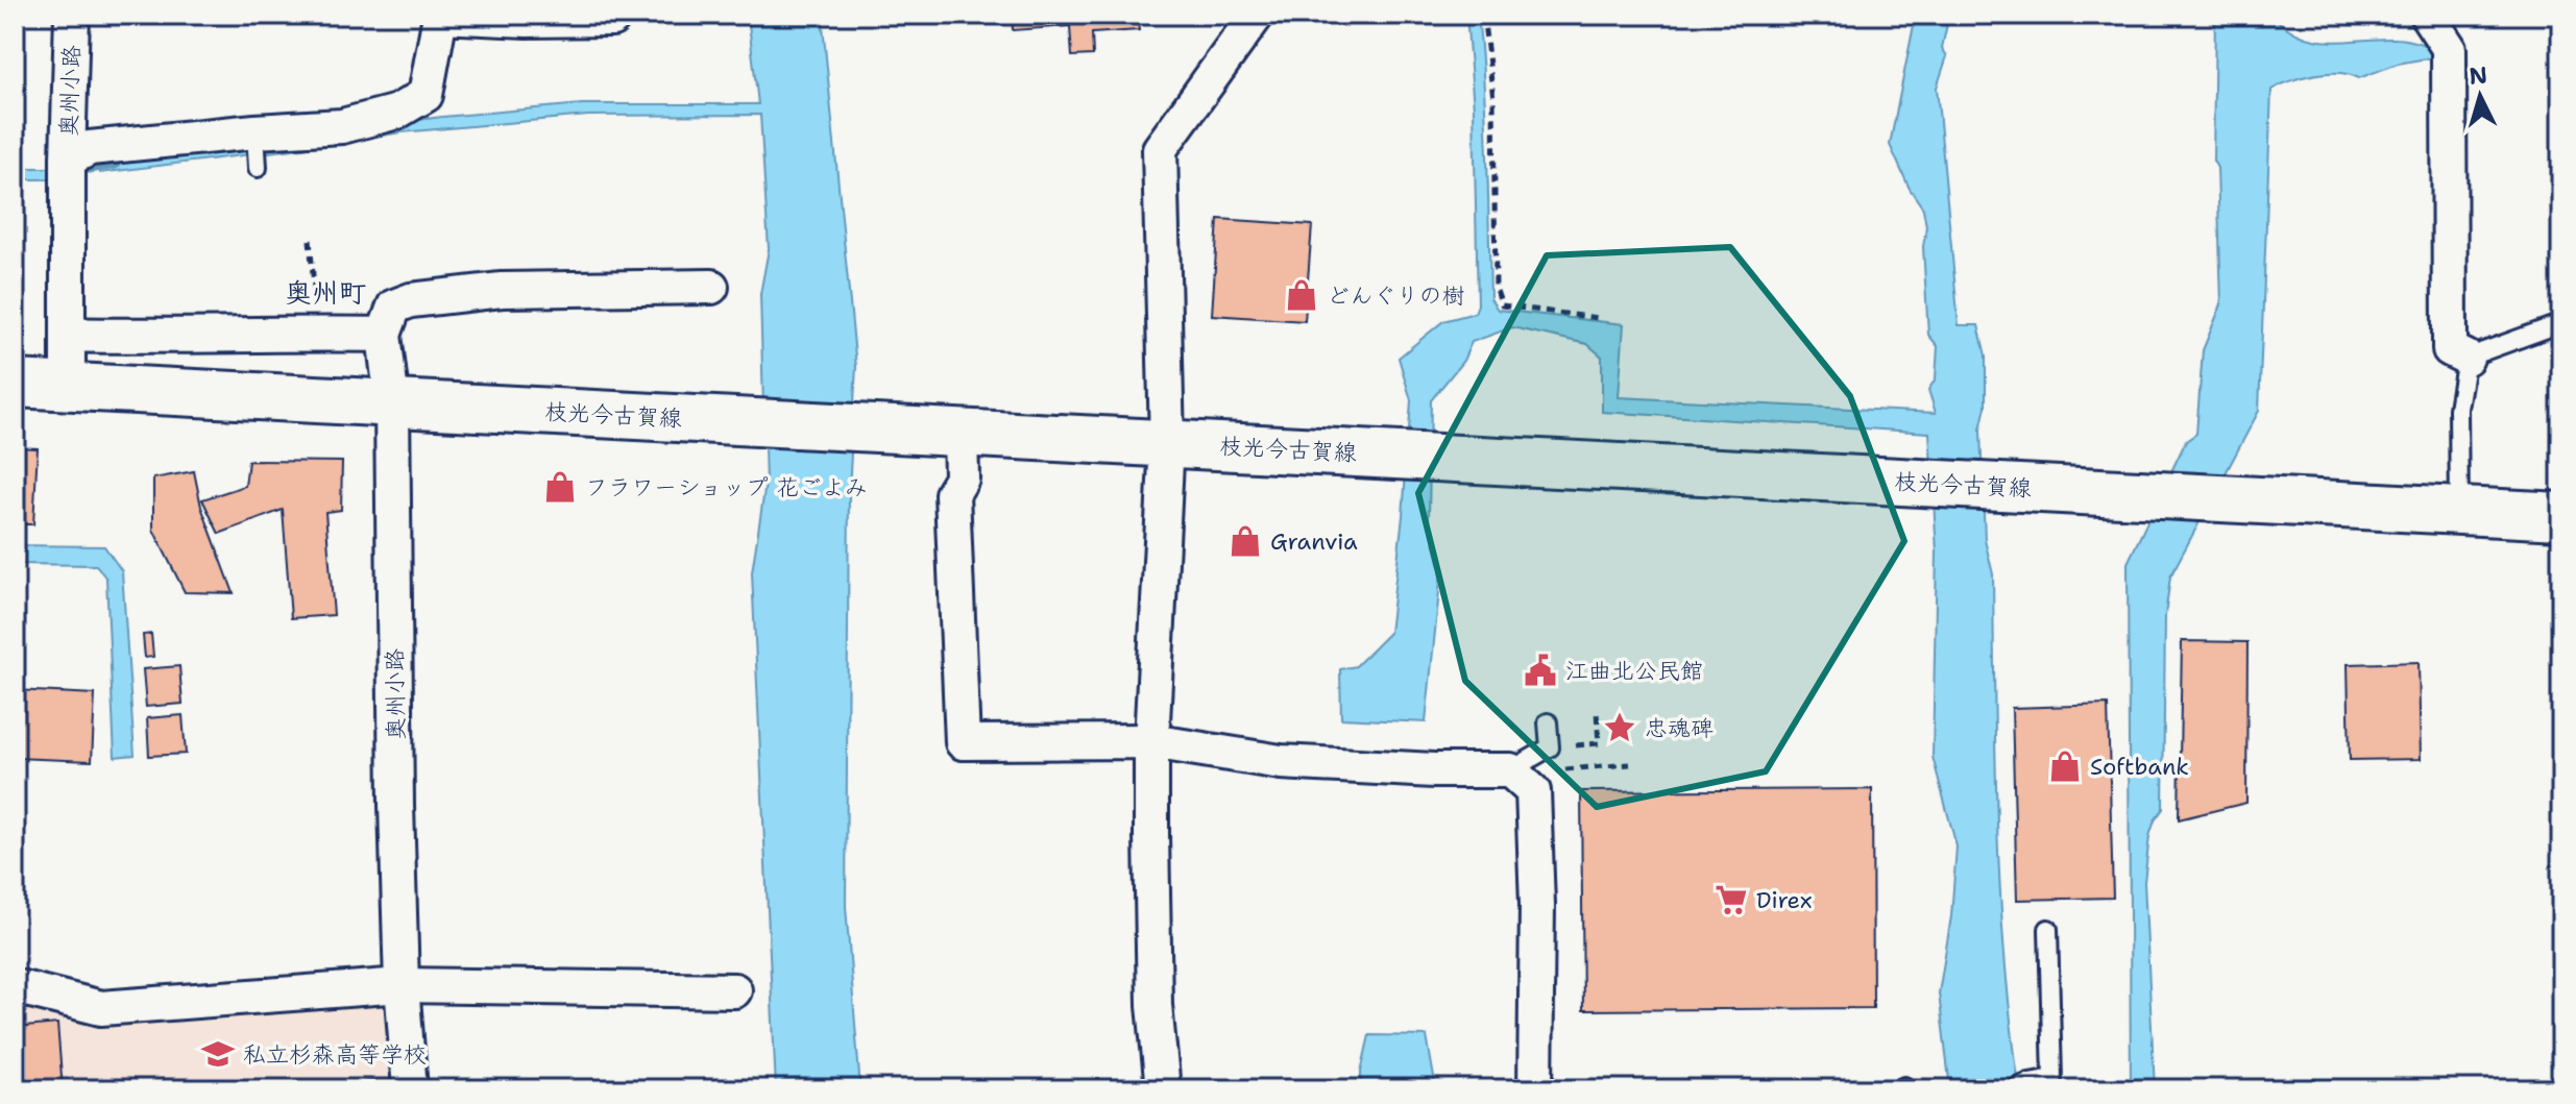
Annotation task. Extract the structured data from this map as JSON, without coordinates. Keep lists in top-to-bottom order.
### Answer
{
  "streets": {
    "main road": ["枝光今古賀線"],
    "street": ["奥州小路"]
  },
  "crossings": [
    ["奥州小路", "枝光今古賀線"]
  ],
  "districts": ["奥州町"],
  "places": {
    "shop": [
      "どんぐりの樹",
      "フラワーショップ 花ごよみ",
      "Granvia",
      "Softbank"
    ],
    "public building": ["江曲北公民館"],
    "place": ["忠魂碑"],
    "supermarket": ["Direx"],
    "school or university": ["私立杉森高等学校"]
  },
  "north": "top"
}
